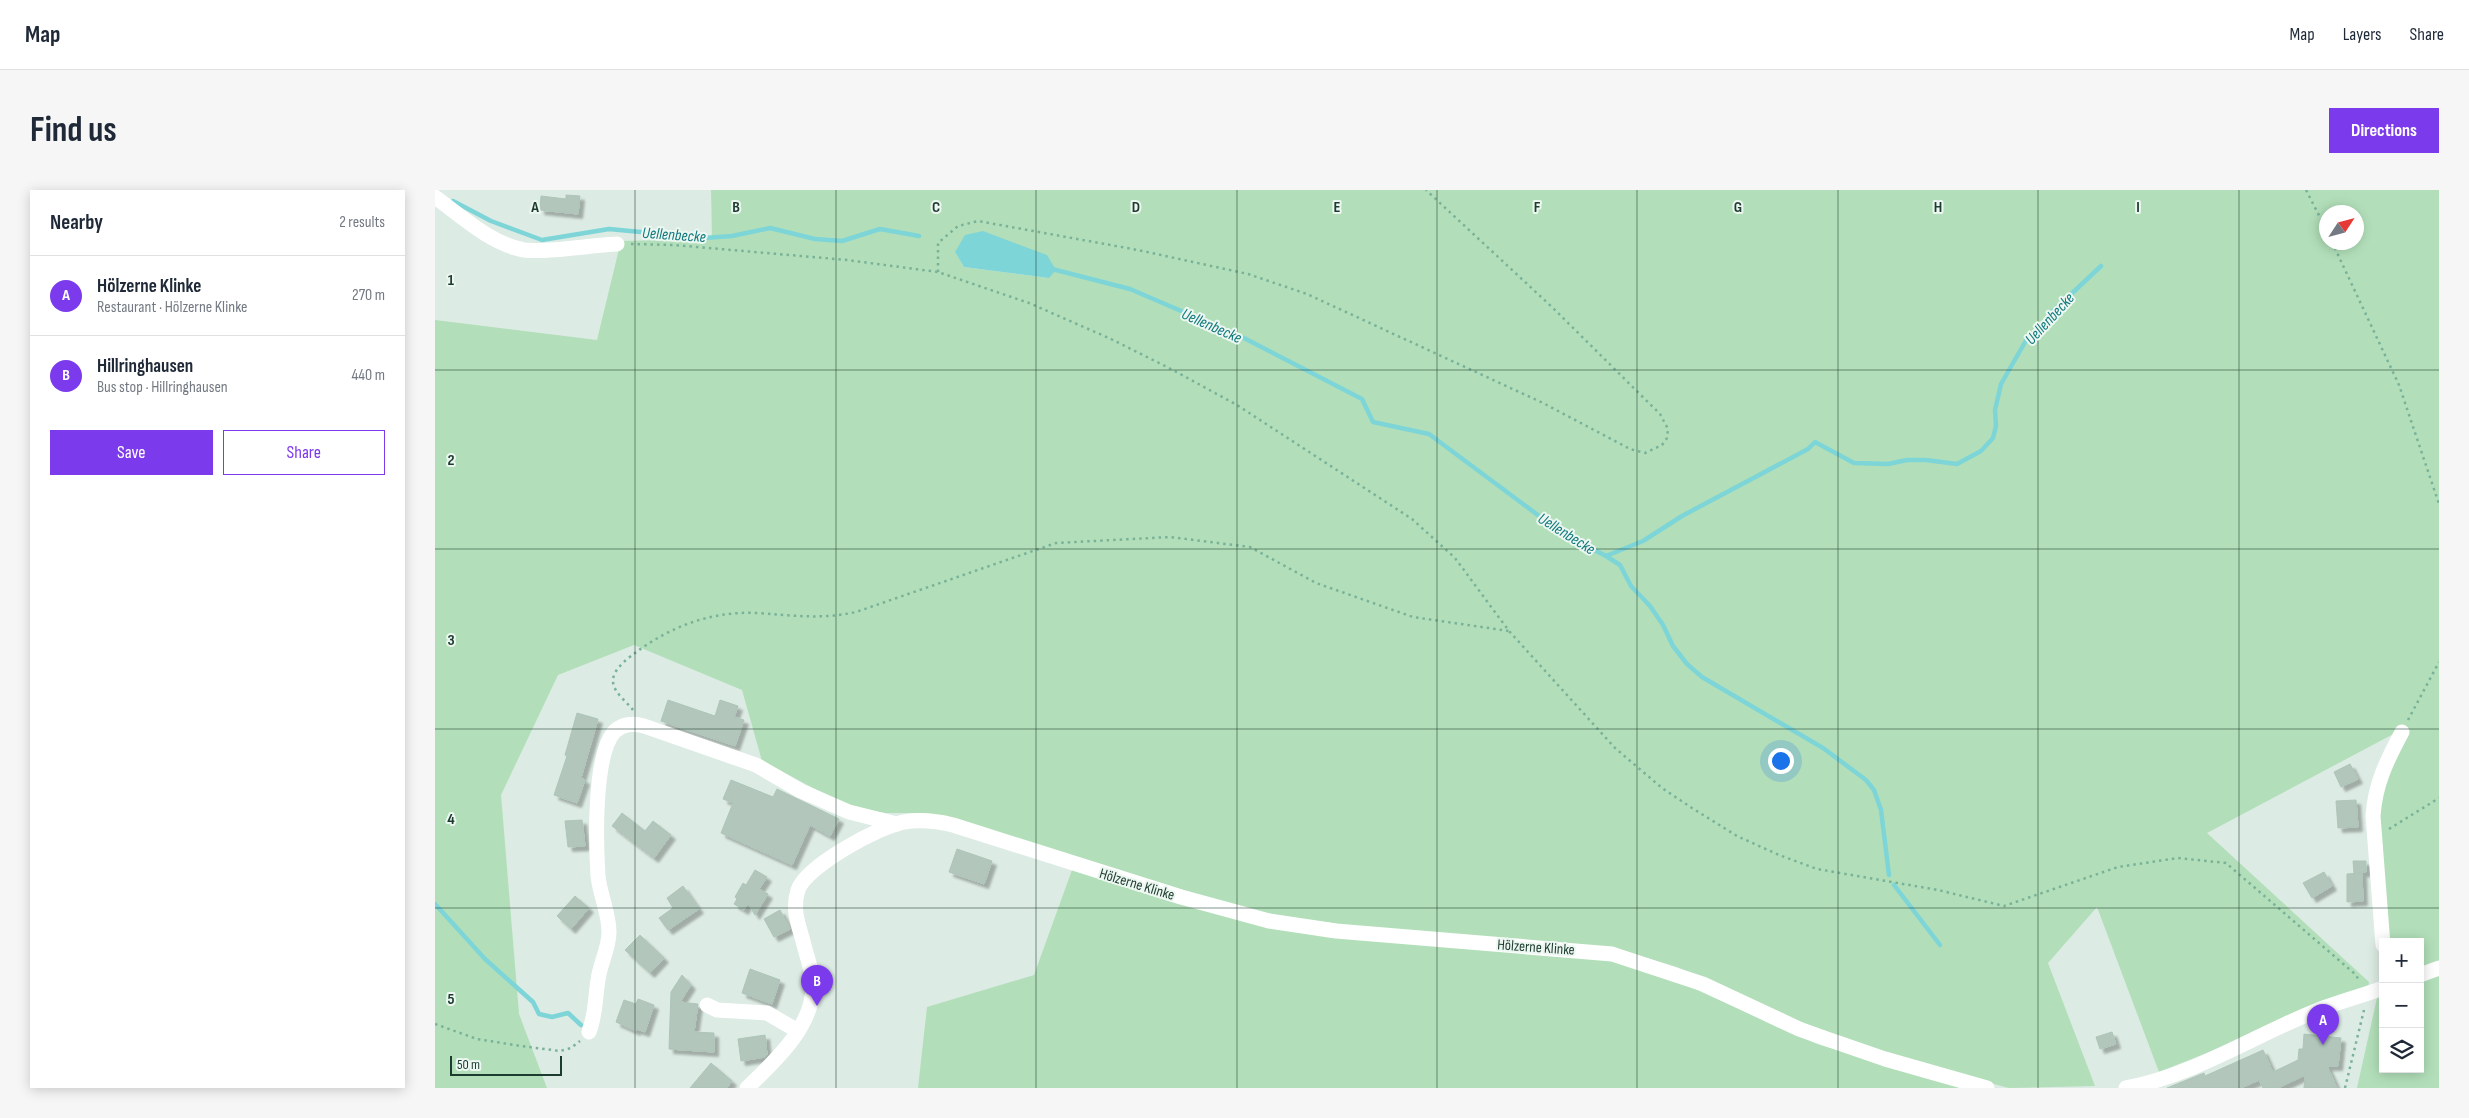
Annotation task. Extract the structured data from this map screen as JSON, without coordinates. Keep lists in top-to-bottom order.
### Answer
{
  "streets": {
    "street": ["Hölzerne Klinke"]
  },
  "water": ["Uellenbecke"],
  "scale_bar": "50 m",
  "north": "top right",
  "page": {
    "header": "Map",
    "nav": ["Map", "Layers", "Share"],
    "buttons": [
      "Directions",
      ["Save", "Share"]
    ],
    "title": "Find us",
    "heading": ["Nearby", "2 results"],
    "list": [
      {
        "mark": "A",
        "name": "Hölzerne Klinke",
        "note": "Restaurant · Hölzerne Klinke",
        "value": "270 m"
      },
      {
        "mark": "B",
        "name": "Hillringhausen",
        "note": "Bus stop · Hillringhausen",
        "value": "440 m"
      }
    ],
    "map_buttons": ["+", "−"],
    "pins": ["B", "A"],
    "scale": "50 m"
  },
  "grid": {
    "columns": [
      "A",
      "B",
      "C",
      "D",
      "E",
      "F",
      "G",
      "H",
      "I"
    ],
    "rows": [
      "1",
      "2",
      "3",
      "4",
      "5"
    ]
  }
}
